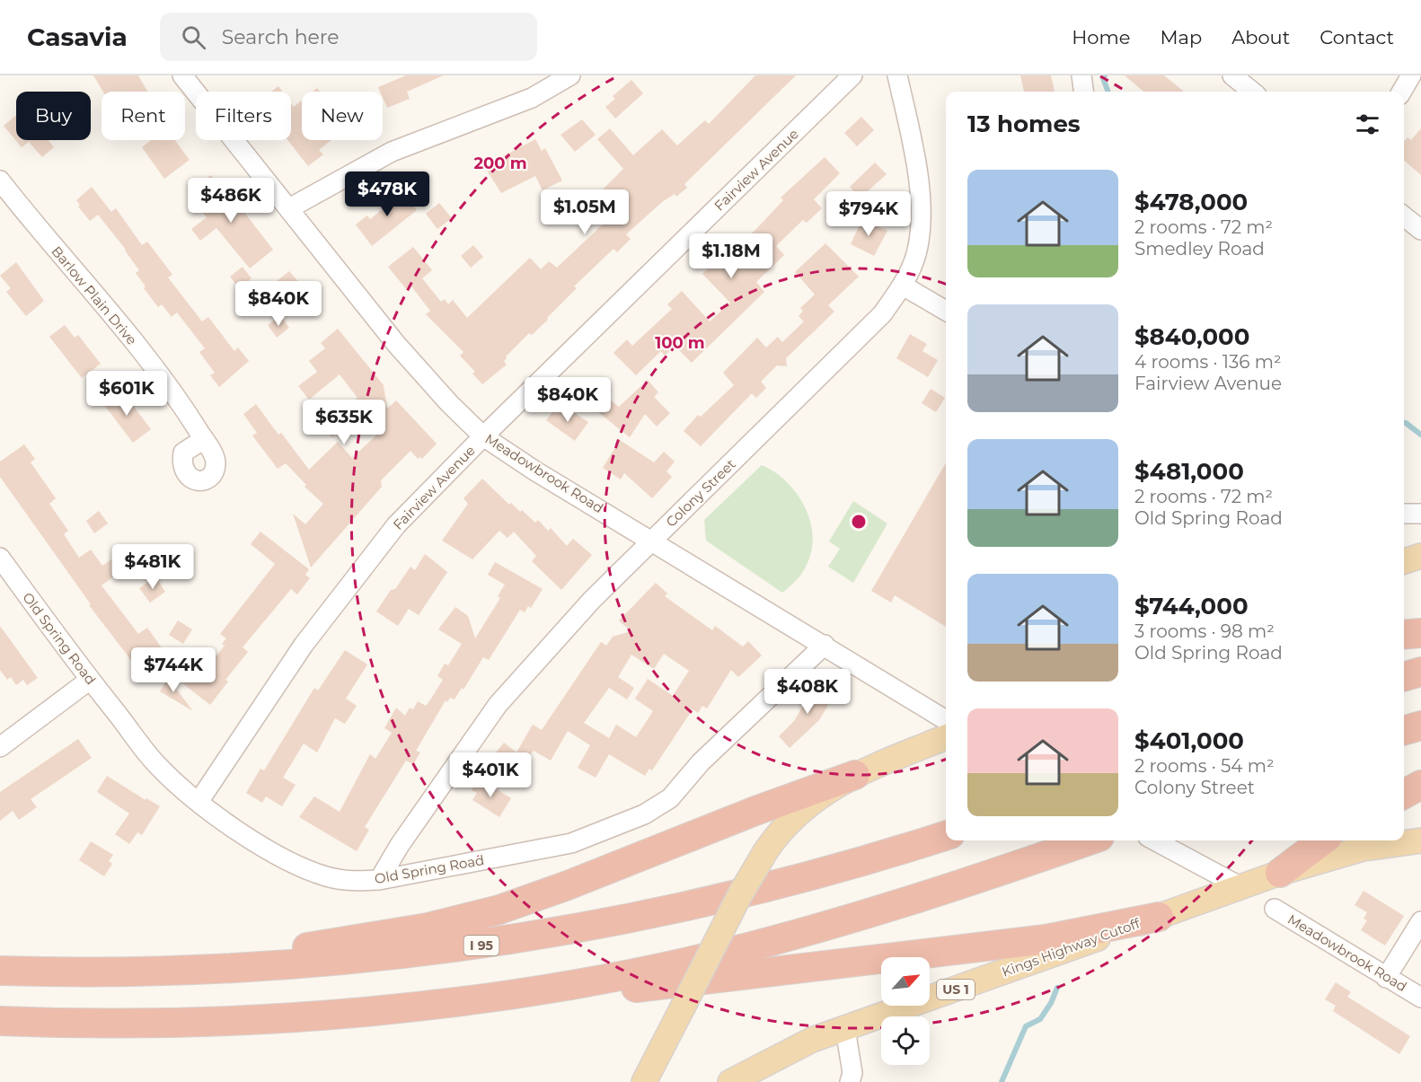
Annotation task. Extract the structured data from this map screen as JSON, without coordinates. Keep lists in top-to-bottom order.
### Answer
{
  "streets": {
    "highway": ["I 95"],
    "main road": ["Kings Highway Cutoff", "US 1"],
    "street": [
      "Fairview Avenue",
      "Barlow Plain Drive",
      "Meadowbrook Road",
      "Colony Street",
      "Old Spring Road"
    ]
  },
  "crossings": [
    ["Fairview Avenue", "Meadowbrook Road"],
    ["Fairview Avenue", "Old Spring Road"],
    ["Meadowbrook Road", "Colony Street"],
    ["Meadowbrook Road", "Old Spring Road"],
    ["Colony Street", "Old Spring Road"]
  ],
  "north": "top right",
  "page": {
    "header": "Casavia",
    "search": "Search here",
    "nav": [
      "Home",
      "Map",
      "About",
      "Contact"
    ],
    "chip": [
      "Buy",
      "Rent",
      "Filters",
      "New"
    ],
    "heading": "13 homes",
    "list": [
      {
        "name": "$478,000",
        "note": "2 rooms · 72 m² · Smedley Road"
      },
      {
        "name": "$840,000",
        "note": "4 rooms · 136 m² · Fairview Avenue"
      },
      {
        "name": "$481,000",
        "note": "2 rooms · 72 m² · Old Spring Road"
      },
      {
        "name": "$744,000",
        "note": "3 rooms · 98 m² · Old Spring Road"
      },
      {
        "name": "$401,000",
        "note": "2 rooms · 54 m² · Colony Street"
      }
    ],
    "price": [
      "$478K",
      "$486K",
      "$1.05M",
      "$794K",
      "$1.18M",
      "$840K",
      "$601K",
      "$840K",
      "$635K",
      "$481K",
      "$744K",
      "$408K",
      "$401K"
    ]
  },
  "rings": ["200 m", "100 m"]
}
